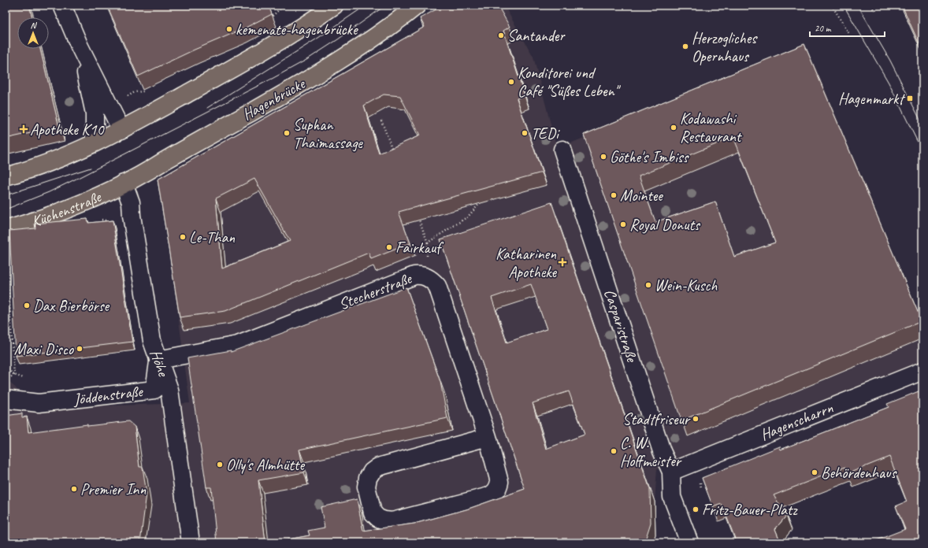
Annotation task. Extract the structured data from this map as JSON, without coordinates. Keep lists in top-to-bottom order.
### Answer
{
  "streets": {
    "main road": ["Hagenbrücke", "Küchenstraße"],
    "street": [
      "Stecherstraße",
      "Casparistraße",
      "Höhe",
      "Jöddenstraße",
      "Hagenscharrn"
    ]
  },
  "crossings": [
    ["Hagenbrücke", "Küchenstraße"],
    ["Hagenbrücke", "Höhe"],
    ["Küchenstraße", "Höhe"],
    ["Stecherstraße", "Höhe"],
    ["Stecherstraße", "Jöddenstraße"],
    ["Casparistraße", "Hagenscharrn"],
    ["Höhe", "Jöddenstraße"]
  ],
  "places": {
    "other": [
      "kemenate-hagenbrücke",
      "Santander",
      "Herzogliches Opernhaus",
      "Konditorei und Café \"Süßes Leben\"",
      "Kodawashi Restaurant",
      "Suphan Thaimassage",
      "TEDi",
      "Göthe's Imbiss",
      "Mointee",
      "Royal Donuts",
      "Le-Than",
      "Fairkauf",
      "Wein-Kusch",
      "Dax Bierbörse",
      "Maxi Disco",
      "Stadtfriseur",
      "C. W. Hoffmeister",
      "Olly's Almhütte",
      "Behördenhaus",
      "Premier Inn",
      "Fritz-Bauer-Platz"
    ],
    "transit": ["Hagenmarkt"],
    "health": ["Apotheke K10", "Katharinen Apotheke"]
  },
  "scale_bar": "20 m",
  "north": "top"
}
